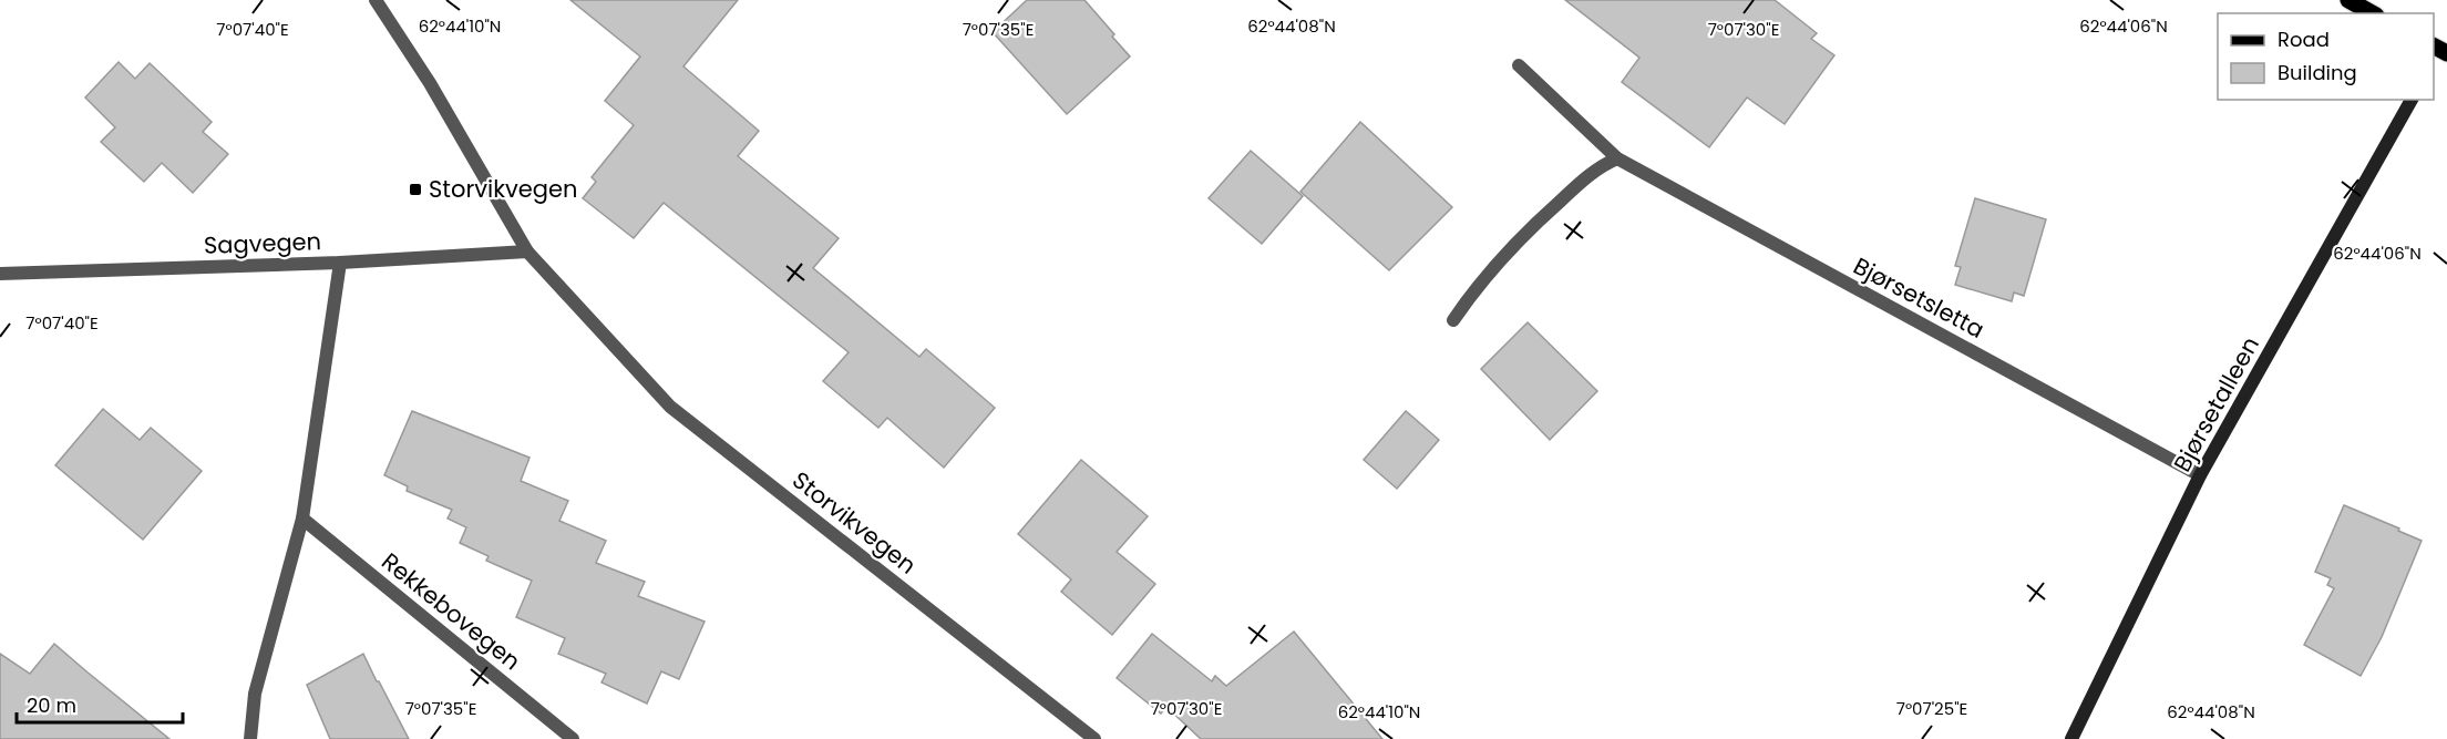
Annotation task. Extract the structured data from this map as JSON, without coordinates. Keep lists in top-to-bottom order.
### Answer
{
  "streets": {
    "main road": ["Bjørsetalleen"],
    "street": [
      "Sagvegen",
      "Bjørsetsletta",
      "Storvikvegen",
      "Rekkebovegen"
    ]
  },
  "crossings": [
    ["Sagvegen", "Storvikvegen"],
    ["Bjørsetsletta", "Bjørsetalleen"]
  ],
  "places": {
    "transit": ["Storvikvegen"]
  },
  "legend": ["Road", "Building"],
  "scale_bar": "20 m",
  "coordinates": [
    "62°44'10\"N",
    "62°44'08\"N",
    "62°44'06\"N",
    "7°07'40\"E",
    "7°07'35\"E",
    "7°07'30\"E",
    "7°07'25\"E"
  ]
}
